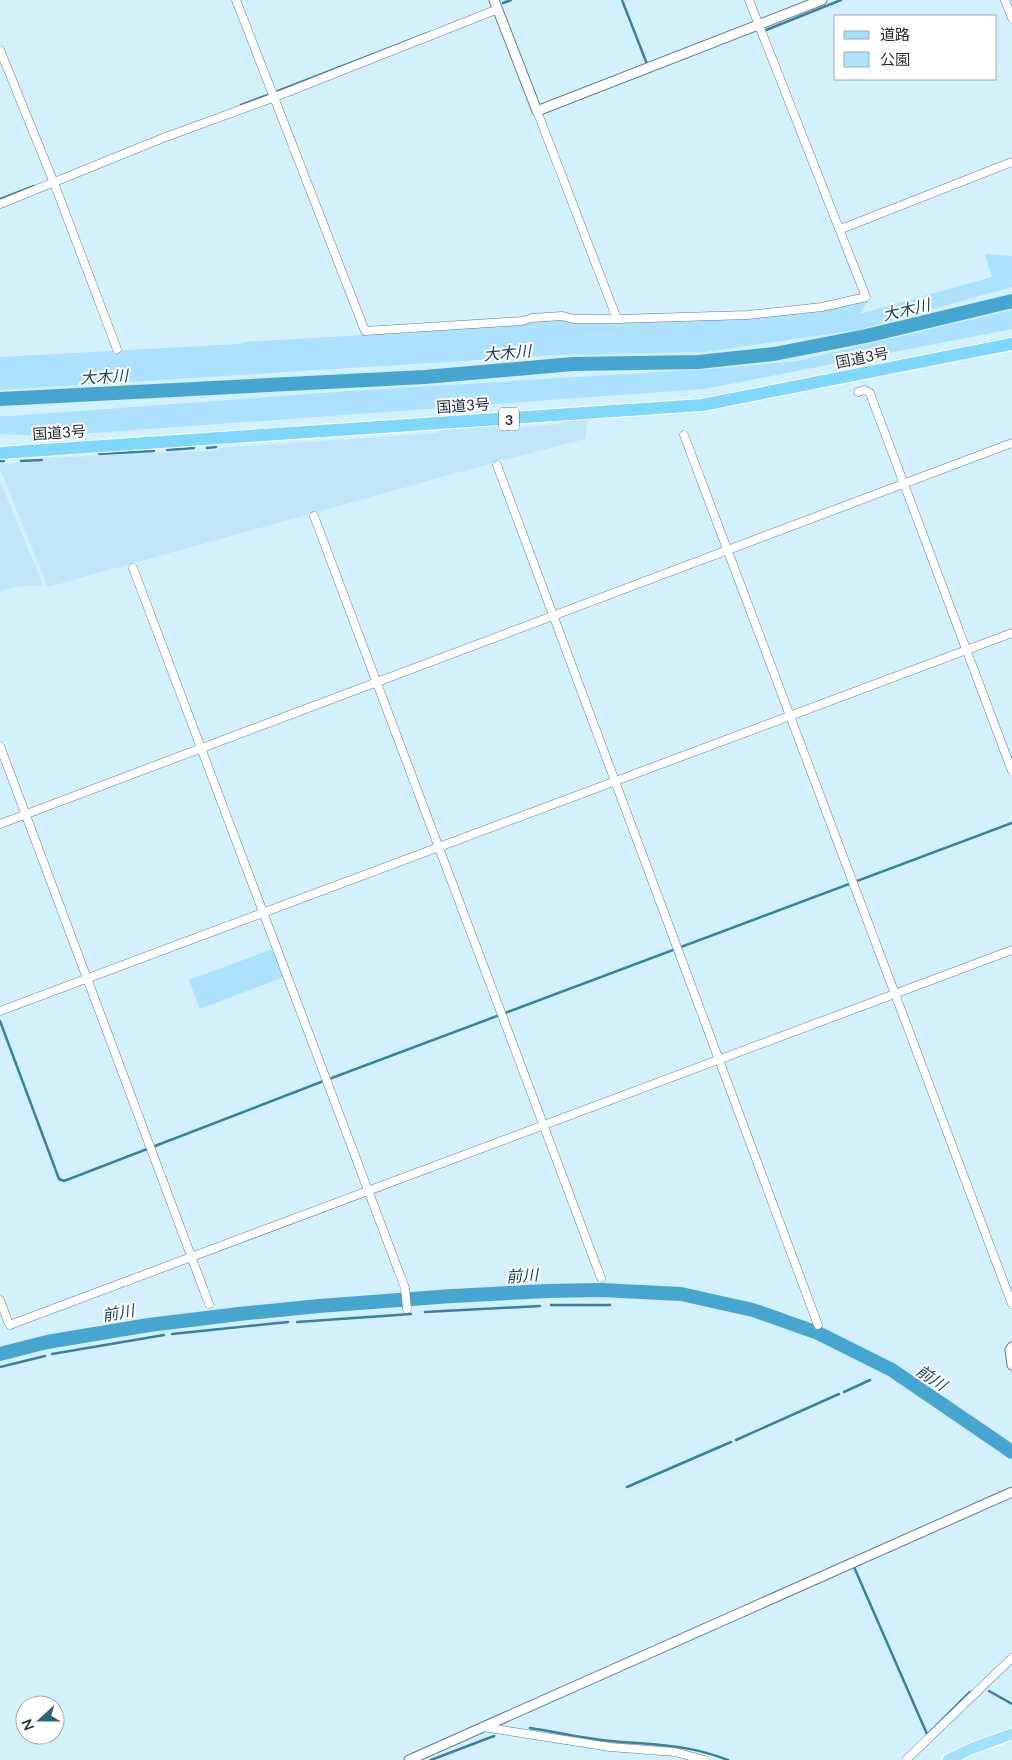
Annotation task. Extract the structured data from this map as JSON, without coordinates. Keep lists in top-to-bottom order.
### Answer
{
  "streets": {
    "highway": ["国道3号", "3"]
  },
  "water": ["大木川", "前川"],
  "legend": ["道路", "公園"],
  "north": "left"
}
